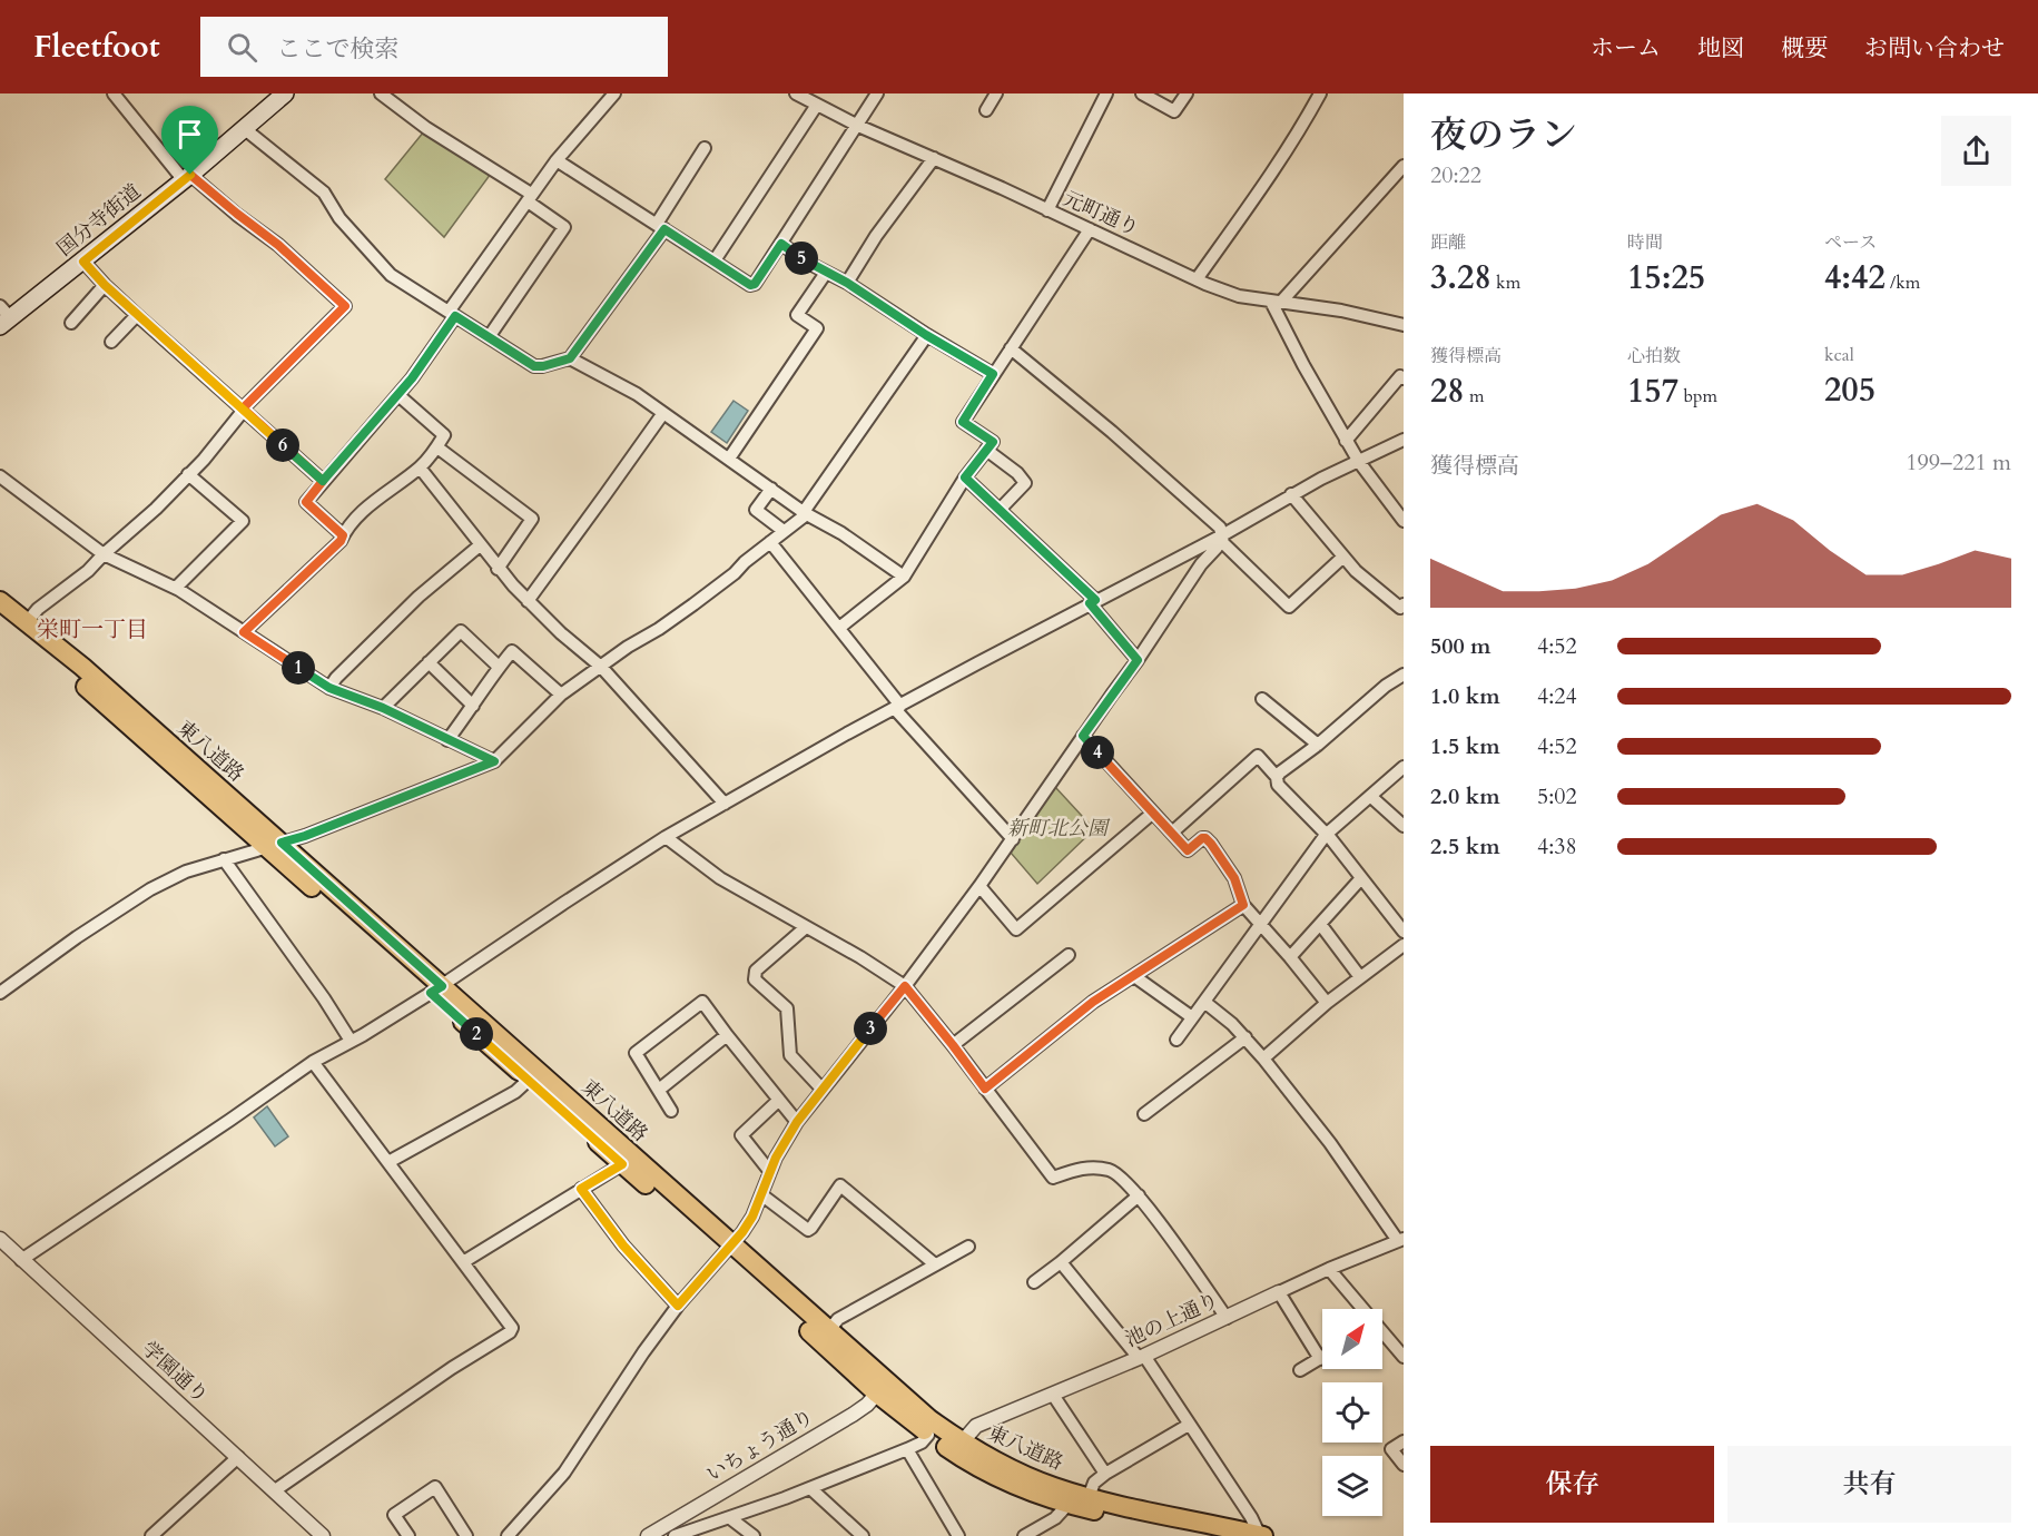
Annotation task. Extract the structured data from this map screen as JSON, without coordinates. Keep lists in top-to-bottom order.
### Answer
{
  "streets": {
    "main road": ["国分寺街道", "東八道路"],
    "street": [
      "元町通り",
      "池の上通り",
      "学園通り",
      "いちょう通り"
    ]
  },
  "crossings": [
    ["東八道路", "池の上通り"],
    ["東八道路", "いちょう通り"]
  ],
  "districts": ["栄町一丁目"],
  "parks": ["新町北公園"],
  "north": "top right",
  "page": {
    "header": "Fleetfoot",
    "search": "ここで検索",
    "nav": [
      "ホーム",
      "地図",
      "概要",
      "お問い合わせ"
    ],
    "heading": ["夜のラン", "20:22"],
    "stats": [
      ["距離", "3.28 km"],
      ["時間", "15:25"],
      ["ペース", "4:42 /km"],
      ["獲得標高", "28 m"],
      ["心拍数", "157 bpm"],
      ["kcal", "205"]
    ],
    "pins": [
      "5",
      "6",
      "1",
      "4",
      "3",
      "2"
    ],
    "chart": ["獲得標高", "199–221 m"],
    "list": [
      {
        "name": "500 m",
        "note": "4:52"
      },
      {
        "name": "1.0 km",
        "note": "4:24"
      },
      {
        "name": "1.5 km",
        "note": "4:52"
      },
      {
        "name": "2.0 km",
        "note": "5:02"
      },
      {
        "name": "2.5 km",
        "note": "4:38"
      }
    ],
    "buttons": ["保存", "共有"]
  }
}
